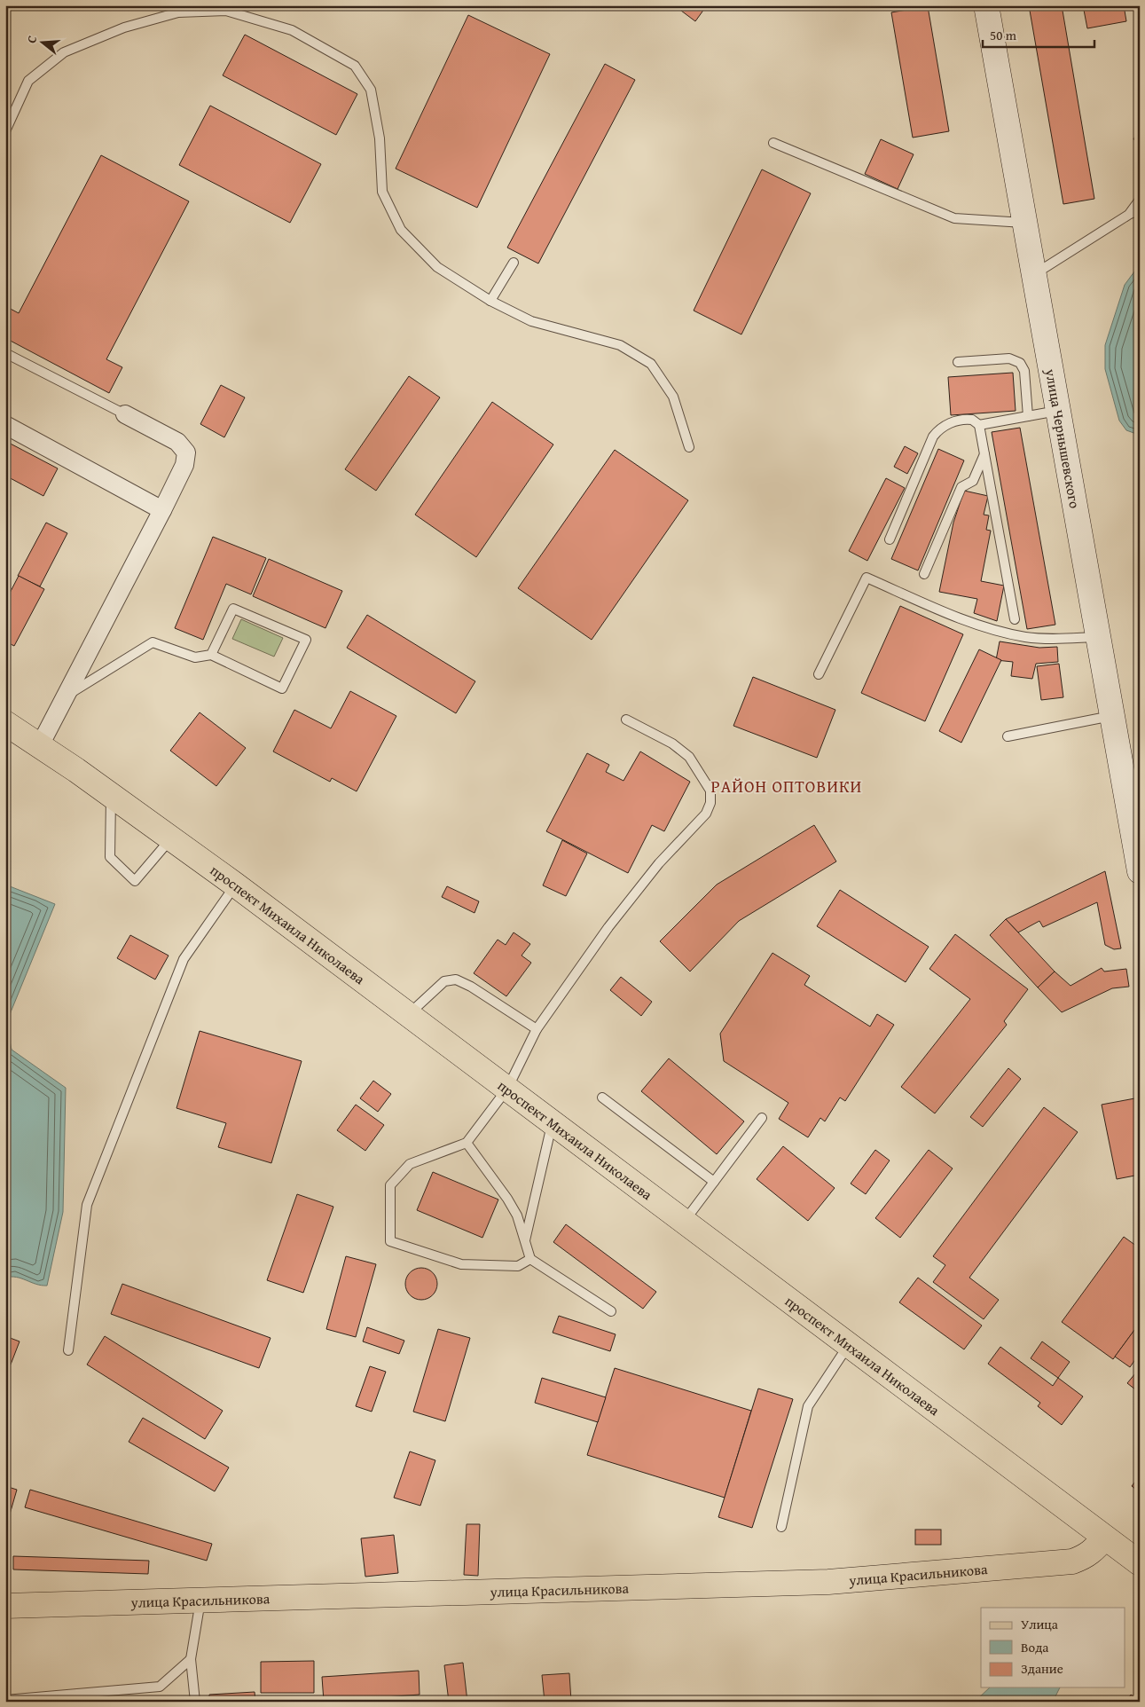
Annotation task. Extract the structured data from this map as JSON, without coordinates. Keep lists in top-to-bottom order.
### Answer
{
  "streets": {
    "main road": ["улица Чернышевского", "проспект Михаила Николаева", "улица Красильникова"]
  },
  "crossings": [
    ["проспект Михаила Николаева", "улица Красильникова"]
  ],
  "districts": ["РАЙОН ОПТОВИКИ"],
  "legend": ["Улица", "Вода", "Здание"],
  "scale_bar": "50 m",
  "north": "left"
}
